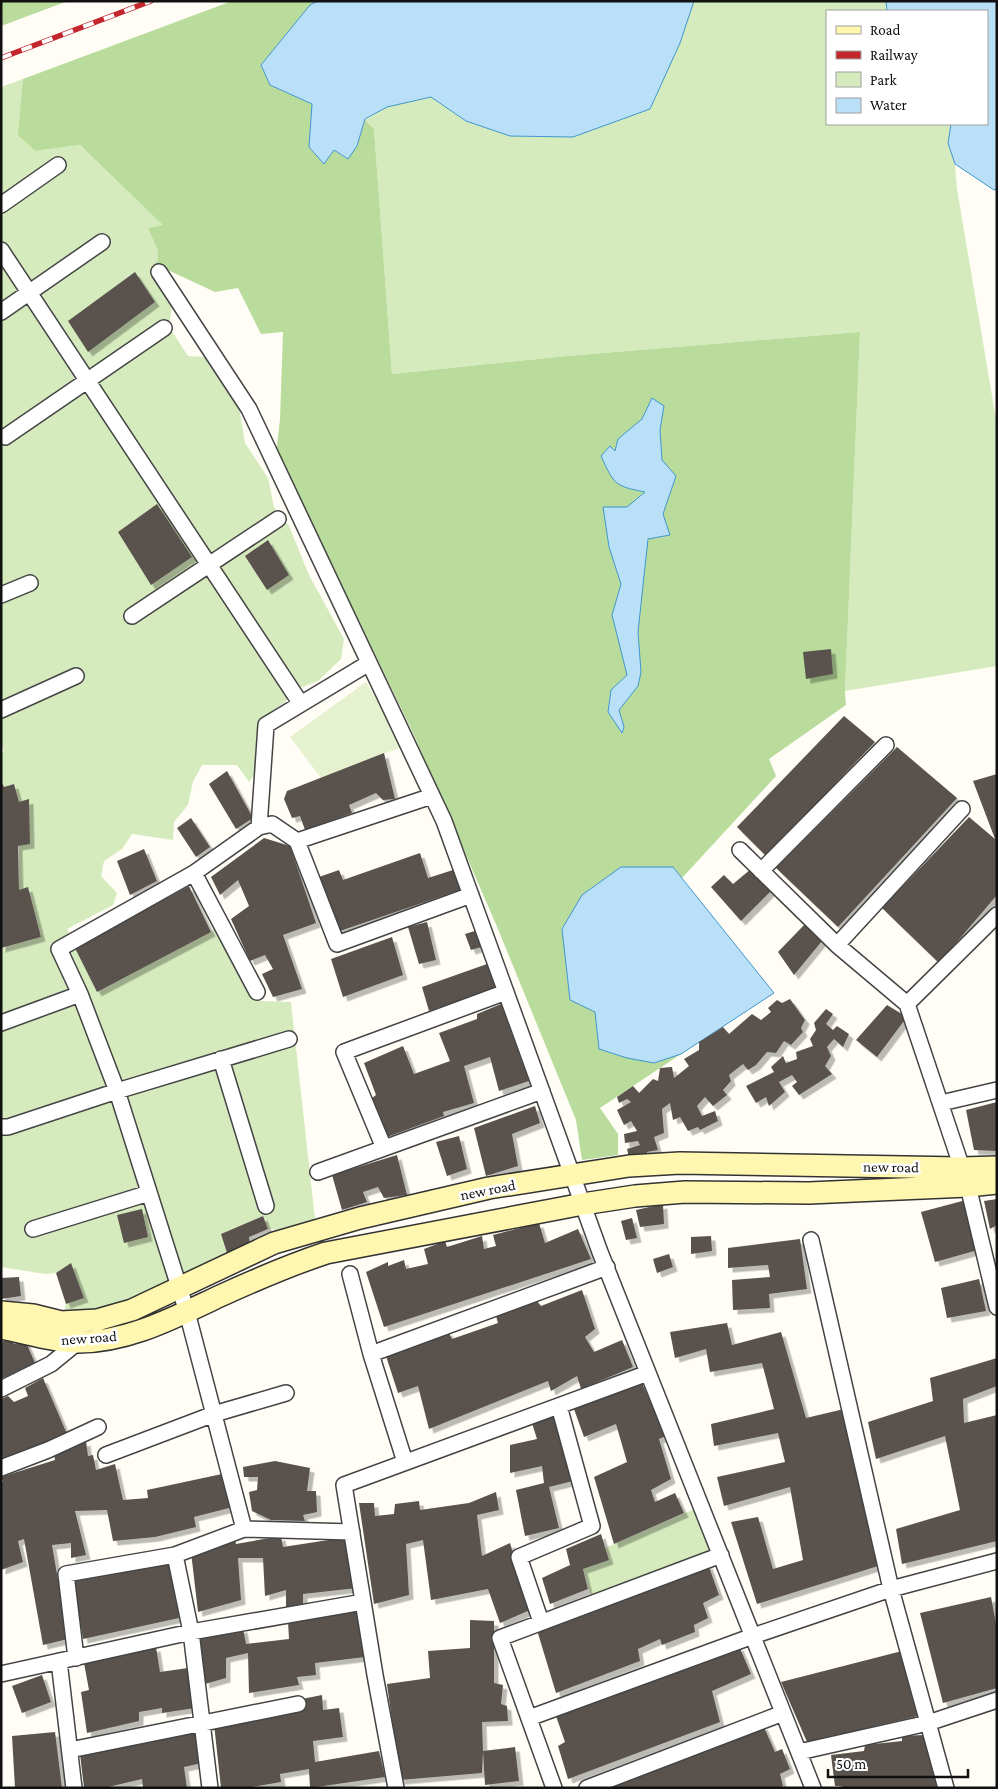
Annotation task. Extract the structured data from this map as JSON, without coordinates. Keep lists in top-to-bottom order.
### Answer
{
  "streets": {
    "main road": ["new road"]
  },
  "legend": [
    "Road",
    "Railway",
    "Park",
    "Water"
  ],
  "scale_bar": "50 m"
}
